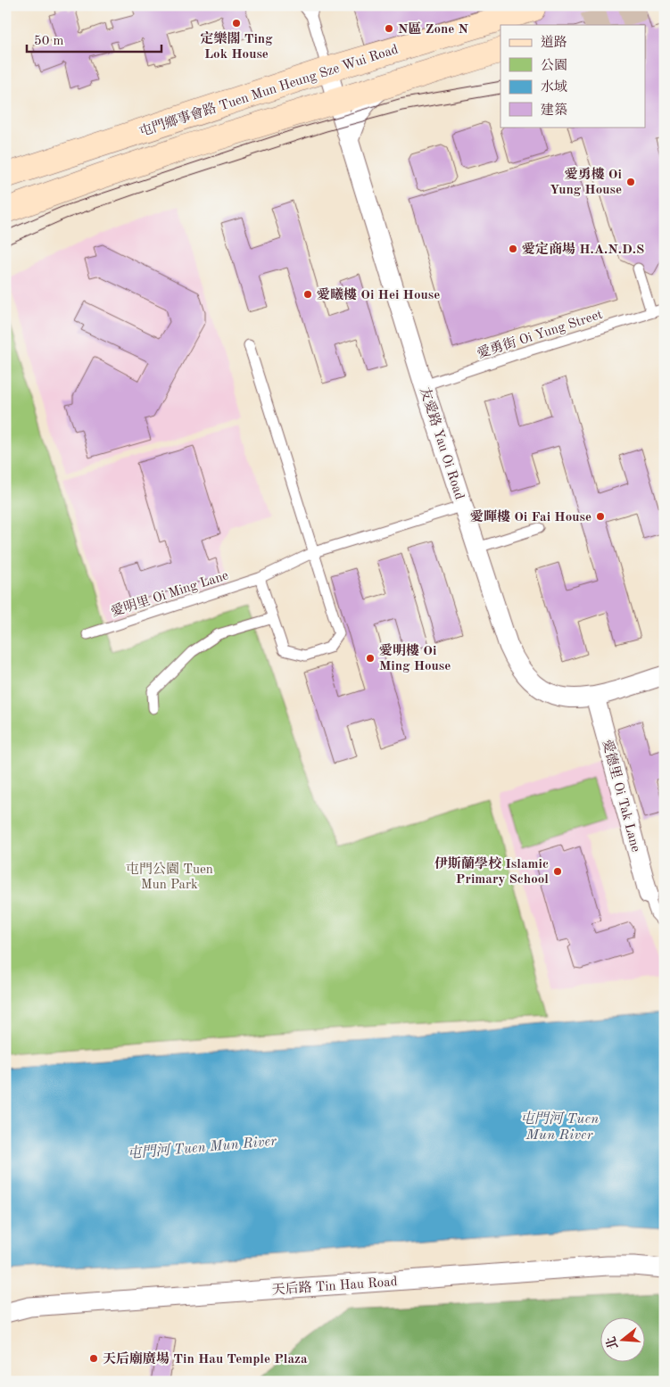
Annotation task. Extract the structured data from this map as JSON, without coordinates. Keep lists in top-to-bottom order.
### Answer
{
  "streets": {
    "main road": ["屯門鄉事會路 Tuen Mun Heung Sze Wui Road"],
    "street": ["友愛路 Yau Oi Road", "愛德里 Oi Tak Lane", "天后路 Tin Hau Road"],
    "lane": ["愛勇街 Oi Yung Street", "愛明里 Oi Ming Lane"]
  },
  "crossings": [
    ["屯門鄉事會路 Tuen Mun Heung Sze Wui Road", "友愛路 Yau Oi Road"],
    ["愛勇街 Oi Yung Street", "友愛路 Yau Oi Road"],
    ["友愛路 Yau Oi Road", "愛明里 Oi Ming Lane"],
    ["友愛路 Yau Oi Road", "愛德里 Oi Tak Lane"]
  ],
  "water": ["屯門河 Tuen Mun River"],
  "parks": ["屯門公園 Tuen Mun Park"],
  "places": [
    "定樂閣 Ting Lok House",
    "N區 Zone N",
    "愛勇樓 Oi Yung House",
    "愛定商場 H.A.N.D.S",
    "愛曦樓 Oi Hei House",
    "愛暉樓 Oi Fai House",
    "愛明樓 Oi Ming House",
    "伊斯蘭學校 Islamic Primary School",
    "天后廟廣場 Tin Hau Temple Plaza"
  ],
  "legend": [
    "道路",
    "公園",
    "水域",
    "建築"
  ],
  "scale_bar": "50 m",
  "north": "left"
}
